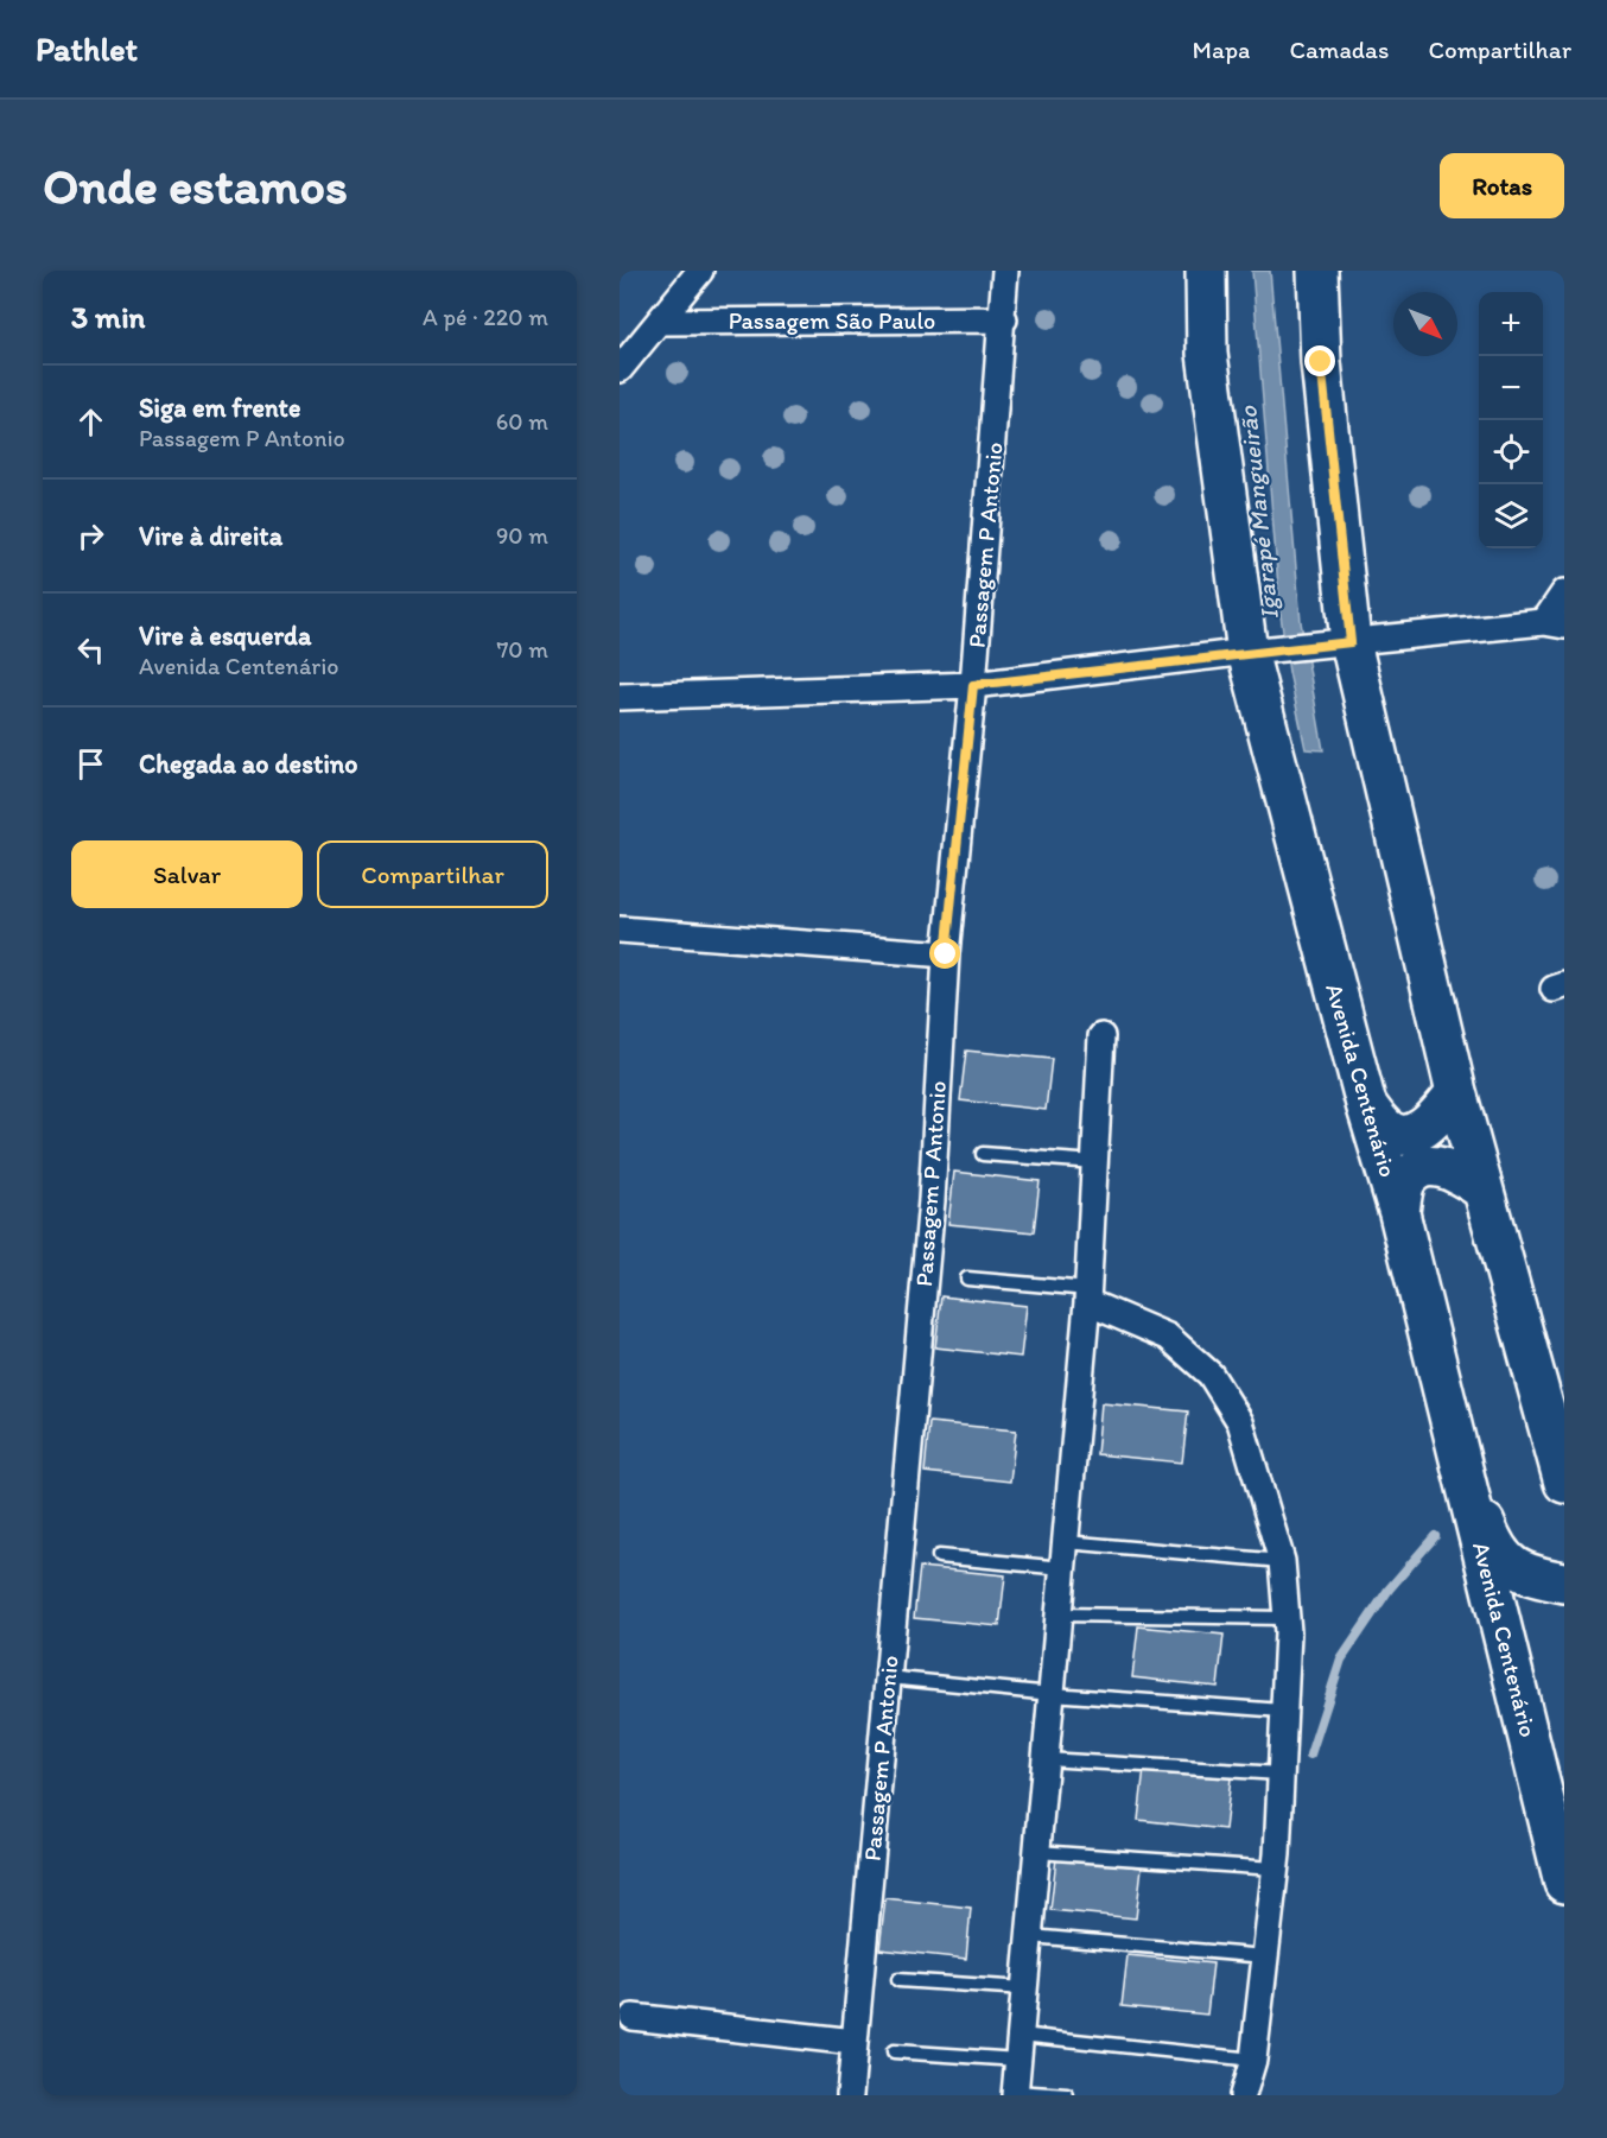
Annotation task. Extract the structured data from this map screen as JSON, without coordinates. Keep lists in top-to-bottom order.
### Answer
{
  "streets": {
    "main road": ["Avenida Centenário"],
    "street": ["Passagem São Paulo", "Passagem P Antonio"]
  },
  "crossings": [
    ["Passagem São Paulo", "Passagem P Antonio"]
  ],
  "water": ["Igarapé Mangueirão"],
  "north": "bottom right",
  "page": {
    "header": "Pathlet",
    "nav": ["Mapa", "Camadas", "Compartilhar"],
    "buttons": [
      "Rotas",
      ["Salvar", "Compartilhar"]
    ],
    "title": "Onde estamos",
    "heading": ["3 min", "A pé · 220 m"],
    "map_buttons": ["+", "−"],
    "list": [
      ["Siga em frente", "Passagem P Antonio", "60 m"],
      ["Vire à direita", "90 m"],
      ["Vire à esquerda", "Avenida Centenário", "70 m"],
      "Chegada ao destino"
    ]
  }
}
